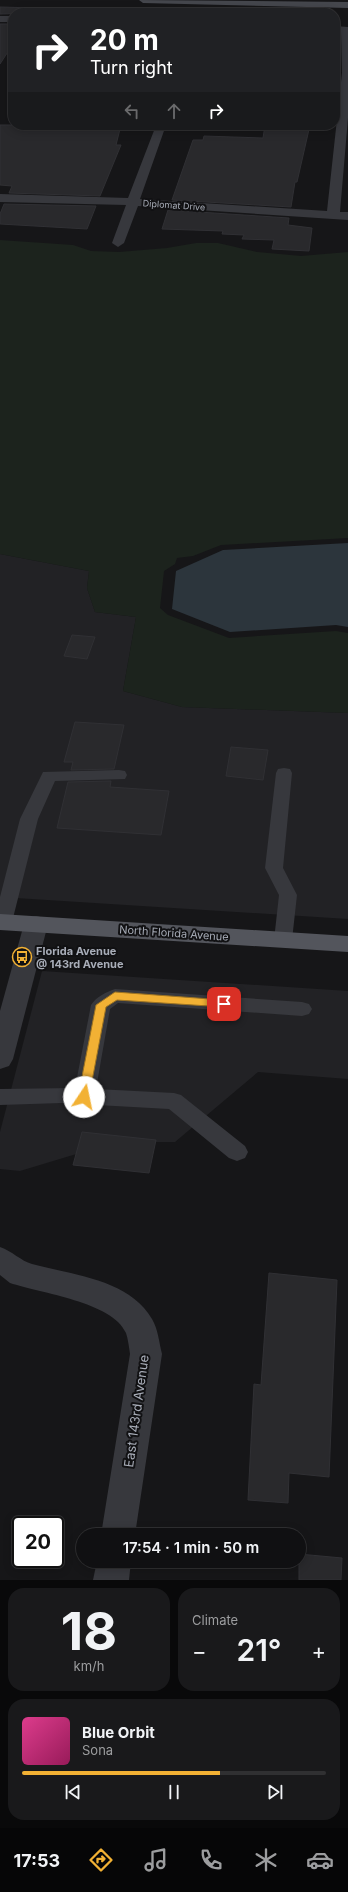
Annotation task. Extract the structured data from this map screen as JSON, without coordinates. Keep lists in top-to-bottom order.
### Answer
{
  "streets": {
    "main road": ["North Florida Avenue"],
    "street": ["Diplomat Drive", "East 143rd Avenue"]
  },
  "places": {
    "bus stop": ["Florida Avenue @ 143rd Avenue"]
  },
  "page": {
    "turn": ["20 m", "Turn right"],
    "limit": "20",
    "trip": "17:54 · 1 min · 50 m",
    "tile": [
      ["18", "km/h"],
      "Climate"
    ],
    "heat": ["−", "21°", "+"],
    "song": ["Blue Orbit", "Sona"],
    "tabs": "17:53"
  }
}
